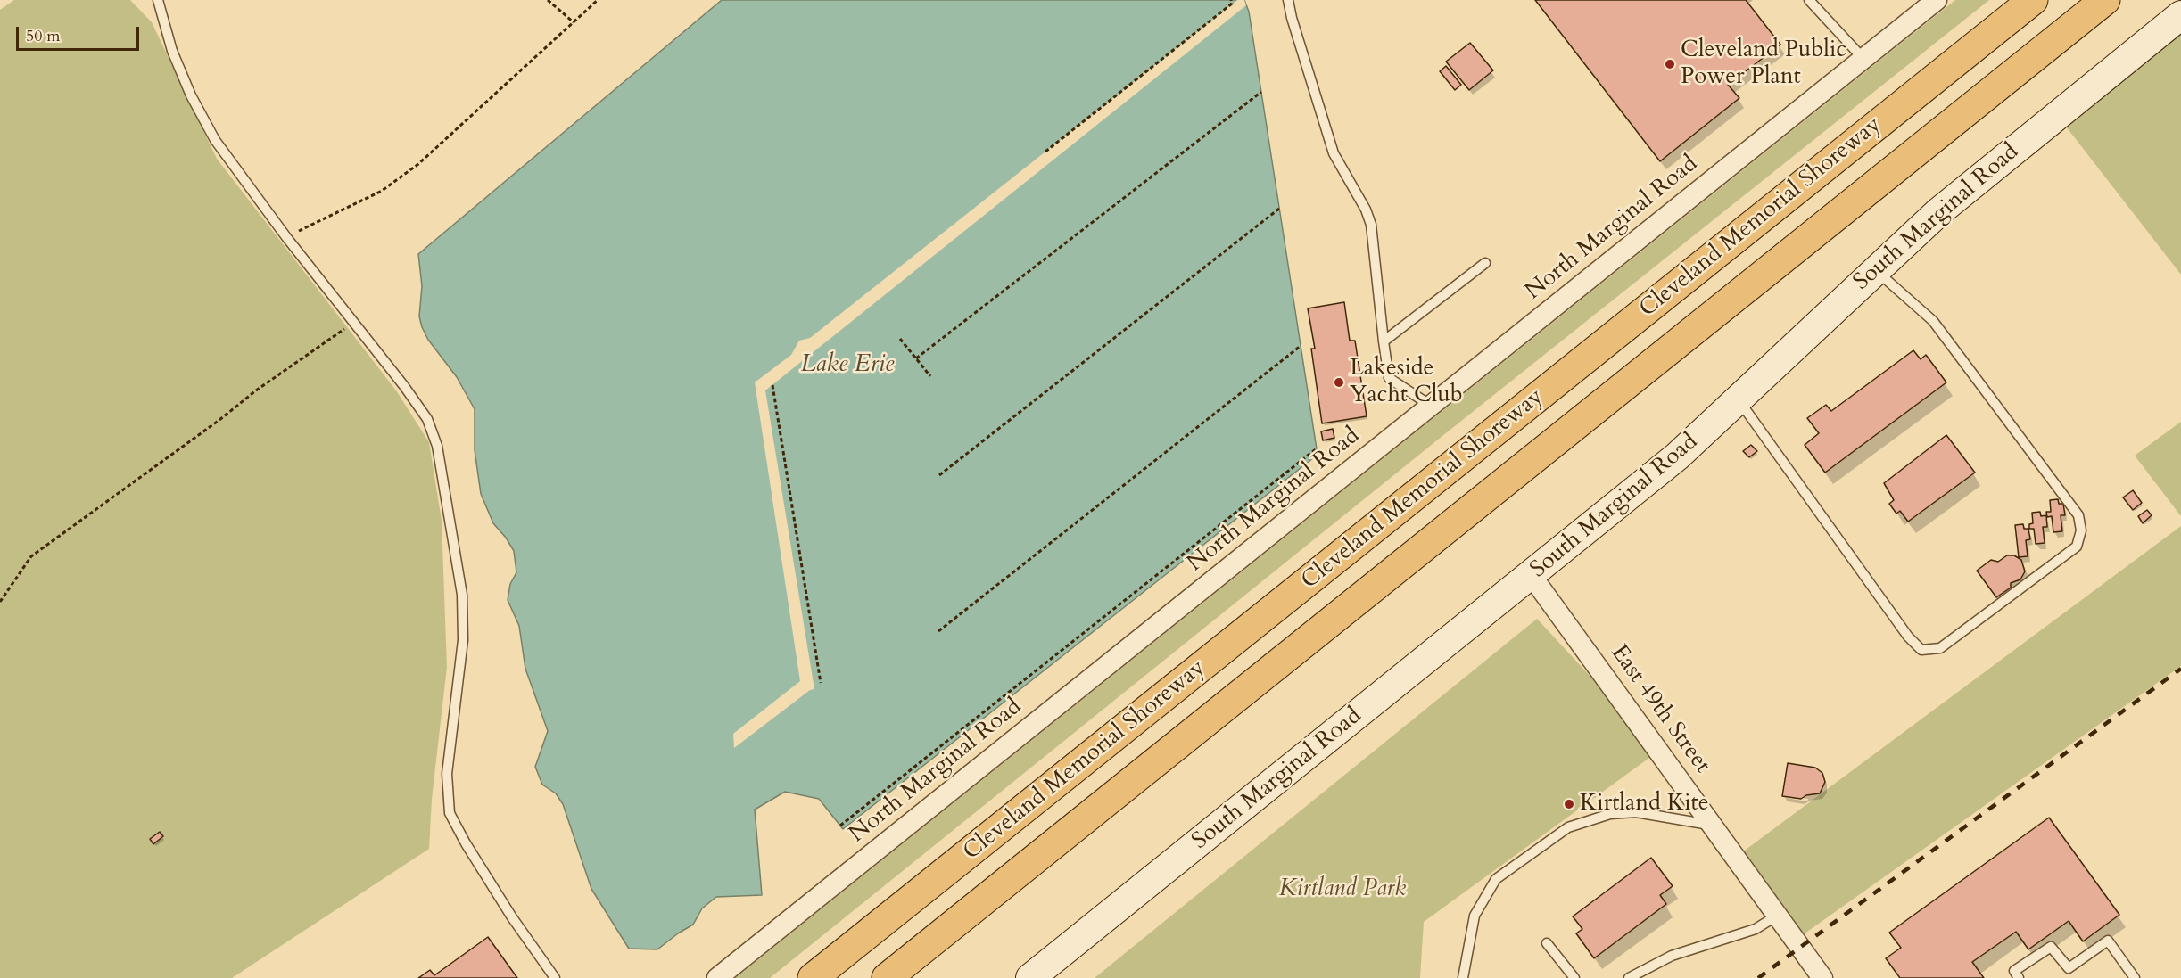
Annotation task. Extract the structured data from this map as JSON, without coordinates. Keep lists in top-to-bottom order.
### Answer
{
  "streets": {
    "highway": ["Cleveland Memorial Shoreway"],
    "street": ["South Marginal Road", "North Marginal Road", "East 49th Street"]
  },
  "crossings": [
    ["South Marginal Road", "East 49th Street"]
  ],
  "water": ["Lake Erie"],
  "parks": ["Kirtland Park"],
  "places": ["Cleveland Public Power Plant", "Lakeside Yacht Club", "Kirtland Kite"],
  "scale_bar": "50 m"
}
